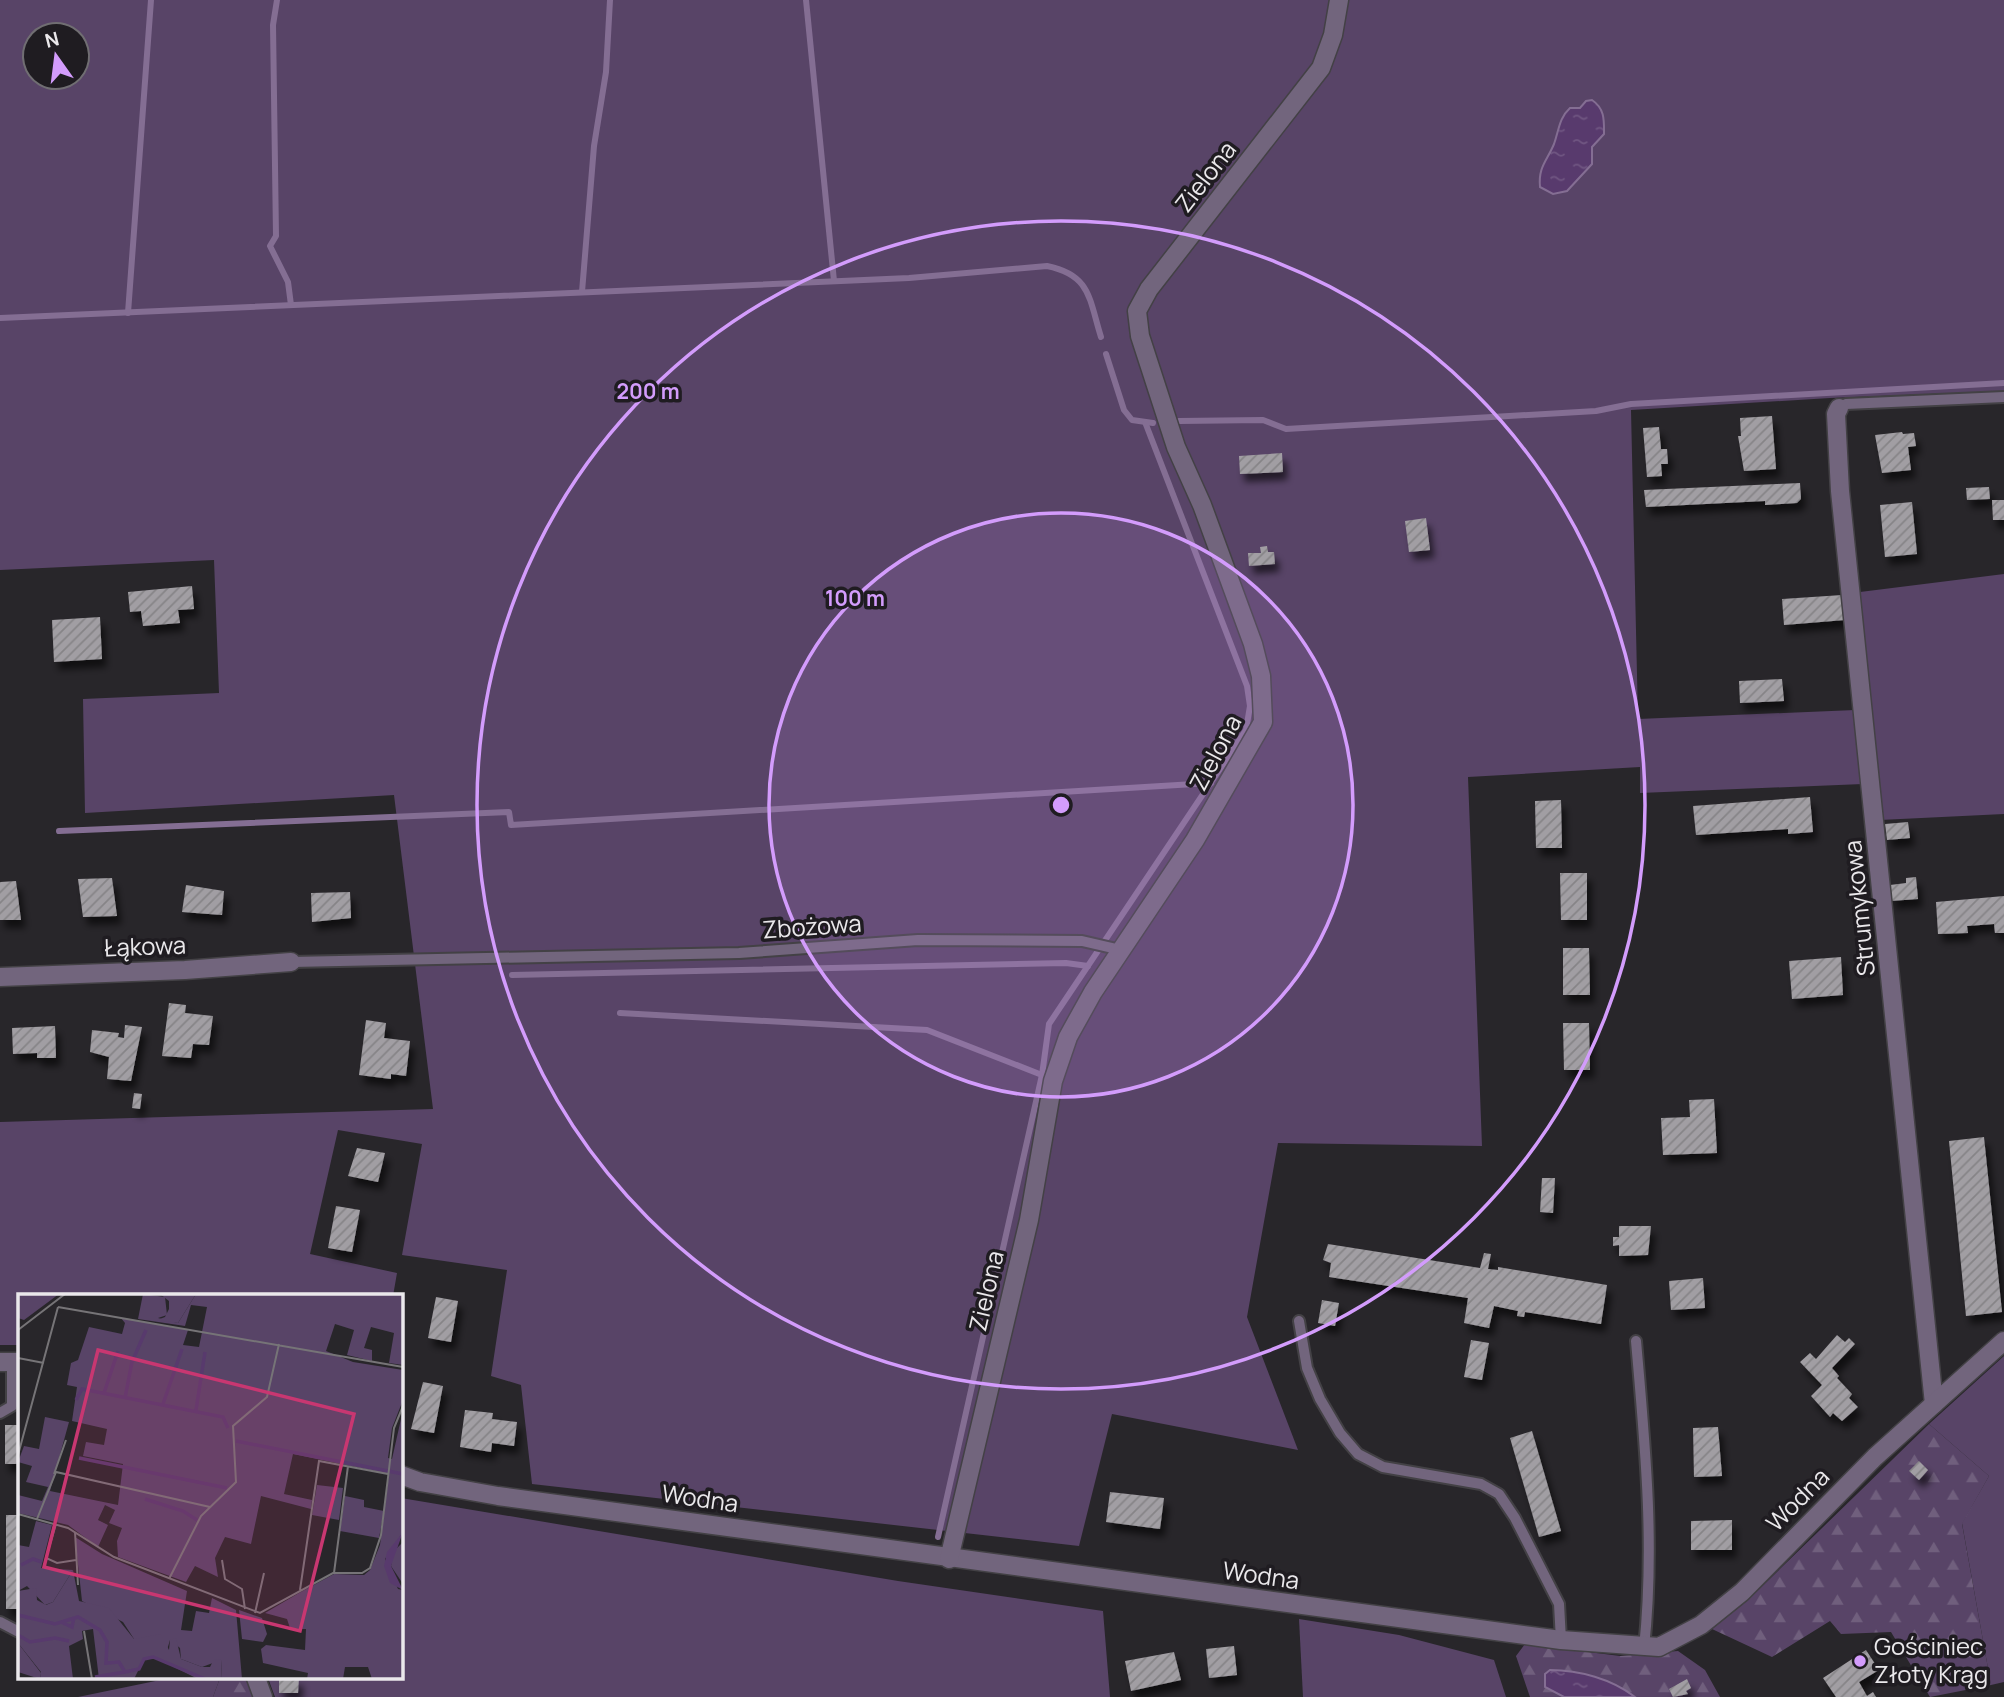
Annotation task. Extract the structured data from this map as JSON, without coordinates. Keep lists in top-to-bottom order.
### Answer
{
  "streets": {
    "street": [
      "Zielona",
      "Strumykowa",
      "Łąkowa",
      "Wodna"
    ],
    "lane": ["Zbożowa"]
  },
  "crossings": [
    ["Zielona", "Zbożowa"],
    ["Zielona", "Wodna"],
    ["Strumykowa", "Wodna"],
    ["Zbożowa", "Łąkowa"]
  ],
  "places": ["Gościniec Złoty Krąg"],
  "north": "top",
  "rings": ["200 m", "100 m"]
}
